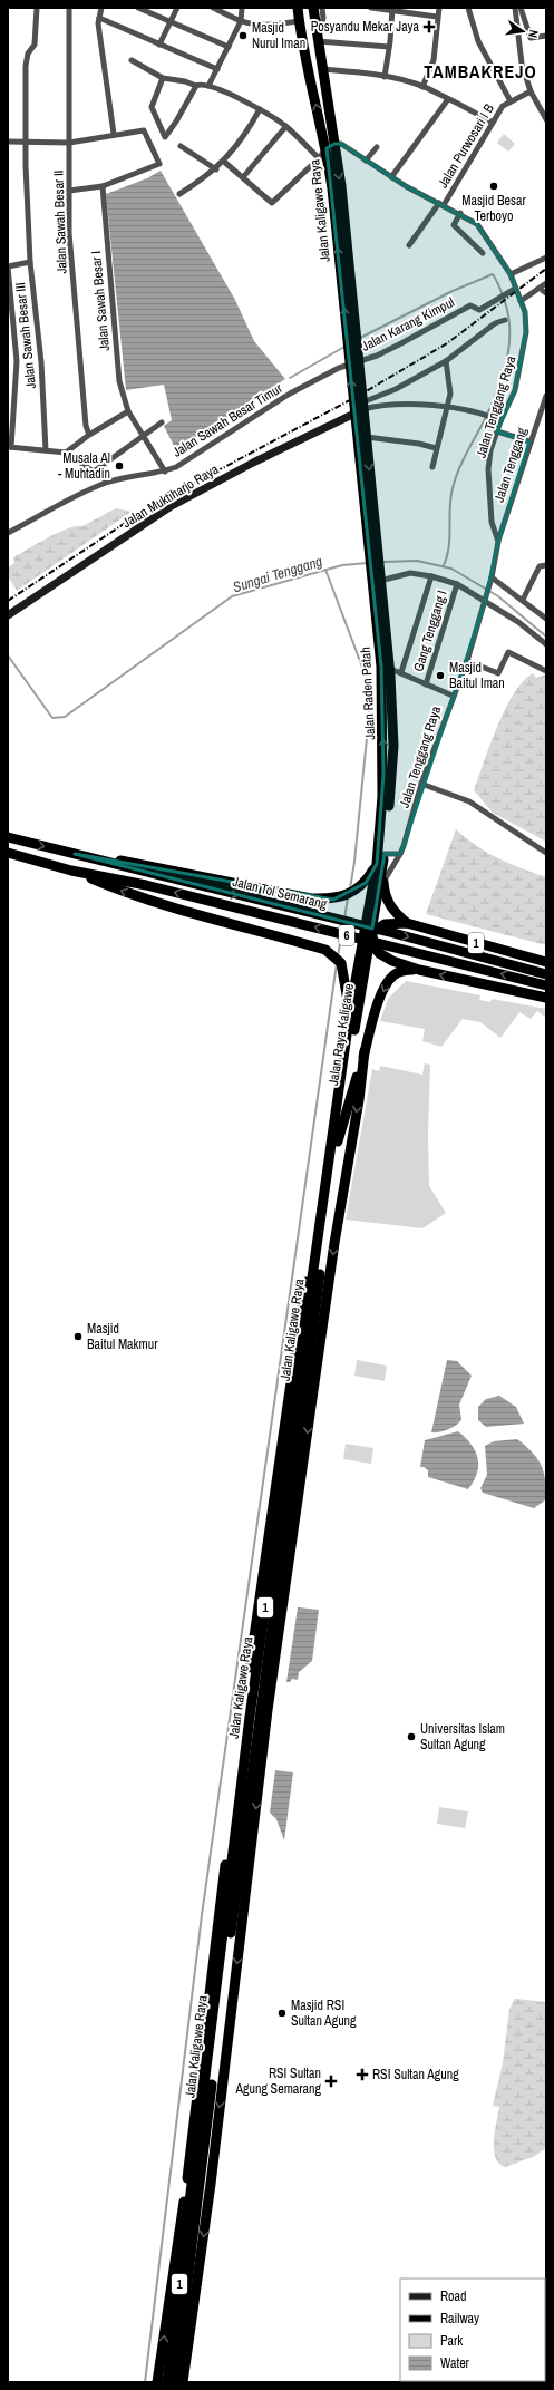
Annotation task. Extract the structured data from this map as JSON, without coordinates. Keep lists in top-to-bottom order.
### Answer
{
  "streets": {
    "highway": [
      "Jalan Kaligawe Raya",
      "Jalan Raden Patah",
      "Jalan Tol Semarang",
      "6",
      "1",
      "Jalan Raya Kaligawe"
    ],
    "street": [
      "Jalan Purwosari I B",
      "Jalan Sawah Besar II",
      "Jalan Sawah Besar I",
      "Jalan Karang Kimpul",
      "Jalan Sawah Besar III",
      "Jalan Tenggang Raya",
      "Jalan Sawah Besar Timur",
      "Jalan Tenggang",
      "Jalan Muktiharjo Raya",
      "Gang Tenggang I"
    ]
  },
  "crossings": [
    ["Jalan Purwosari I B", "Jalan Tenggang Raya"],
    ["Jalan Kaligawe Raya", "Jalan Karang Kimpul"],
    ["Jalan Kaligawe Raya", "Jalan Tenggang Raya"],
    ["Jalan Kaligawe Raya", "Jalan Sawah Besar Timur"],
    ["Jalan Kaligawe Raya", "Jalan Muktiharjo Raya"],
    ["Jalan Kaligawe Raya", "Jalan Raden Patah"],
    ["Jalan Kaligawe Raya", "1"],
    ["Jalan Kaligawe Raya", "Jalan Raya Kaligawe"],
    ["Jalan Sawah Besar I", "Jalan Sawah Besar Timur"],
    ["Jalan Karang Kimpul", "Jalan Tenggang Raya"],
    ["Jalan Karang Kimpul", "Jalan Sawah Besar Timur"],
    ["Jalan Tenggang Raya", "Jalan Tenggang"],
    ["Jalan Muktiharjo Raya", "Jalan Raden Patah"],
    ["Jalan Raden Patah", "1"],
    ["Jalan Raden Patah", "Jalan Raya Kaligawe"],
    ["1", "Jalan Raya Kaligawe"]
  ],
  "districts": ["TAMBAKREJO"],
  "water": ["Sungai Tenggang"],
  "places": {
    "health": ["Posyandu Mekar Jaya", "RSI Sultan Agung", "RSI Sultan Agung Semarang"],
    "other": [
      "Masjid Nurul Iman",
      "Masjid Besar Terboyo",
      "Musala Al - Muhtadin",
      "Masjid Baitul Iman",
      "Masjid Baitul Makmur",
      "Universitas Islam Sultan Agung",
      "Masjid RSI Sultan Agung"
    ]
  },
  "legend": [
    "Road",
    "Railway",
    "Park",
    "Water"
  ],
  "north": "right"
}
